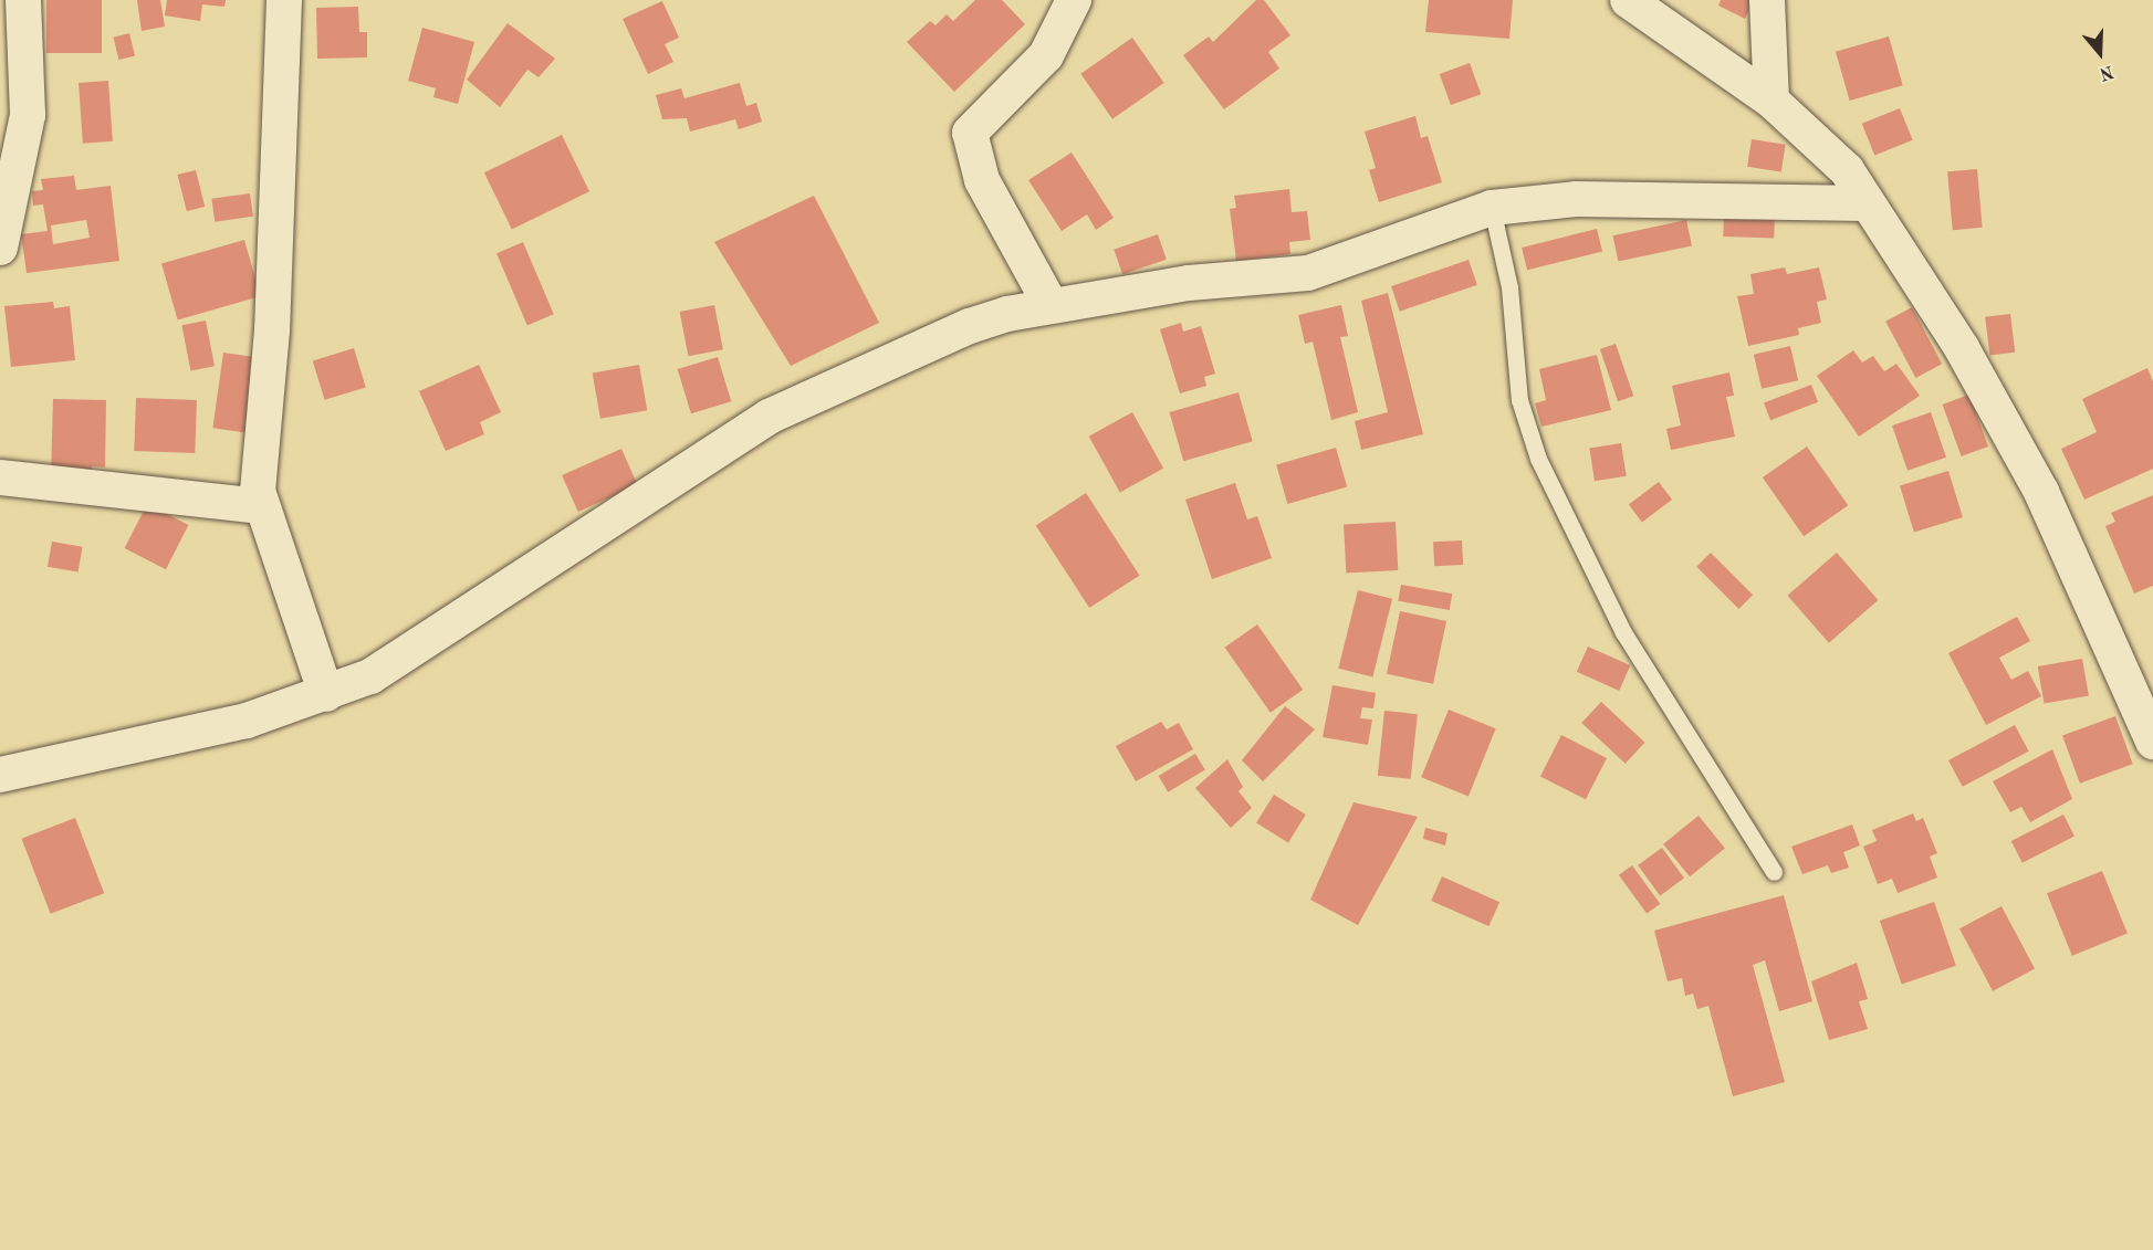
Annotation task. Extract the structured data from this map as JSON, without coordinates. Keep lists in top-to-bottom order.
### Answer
{
  "north": "bottom"
}
